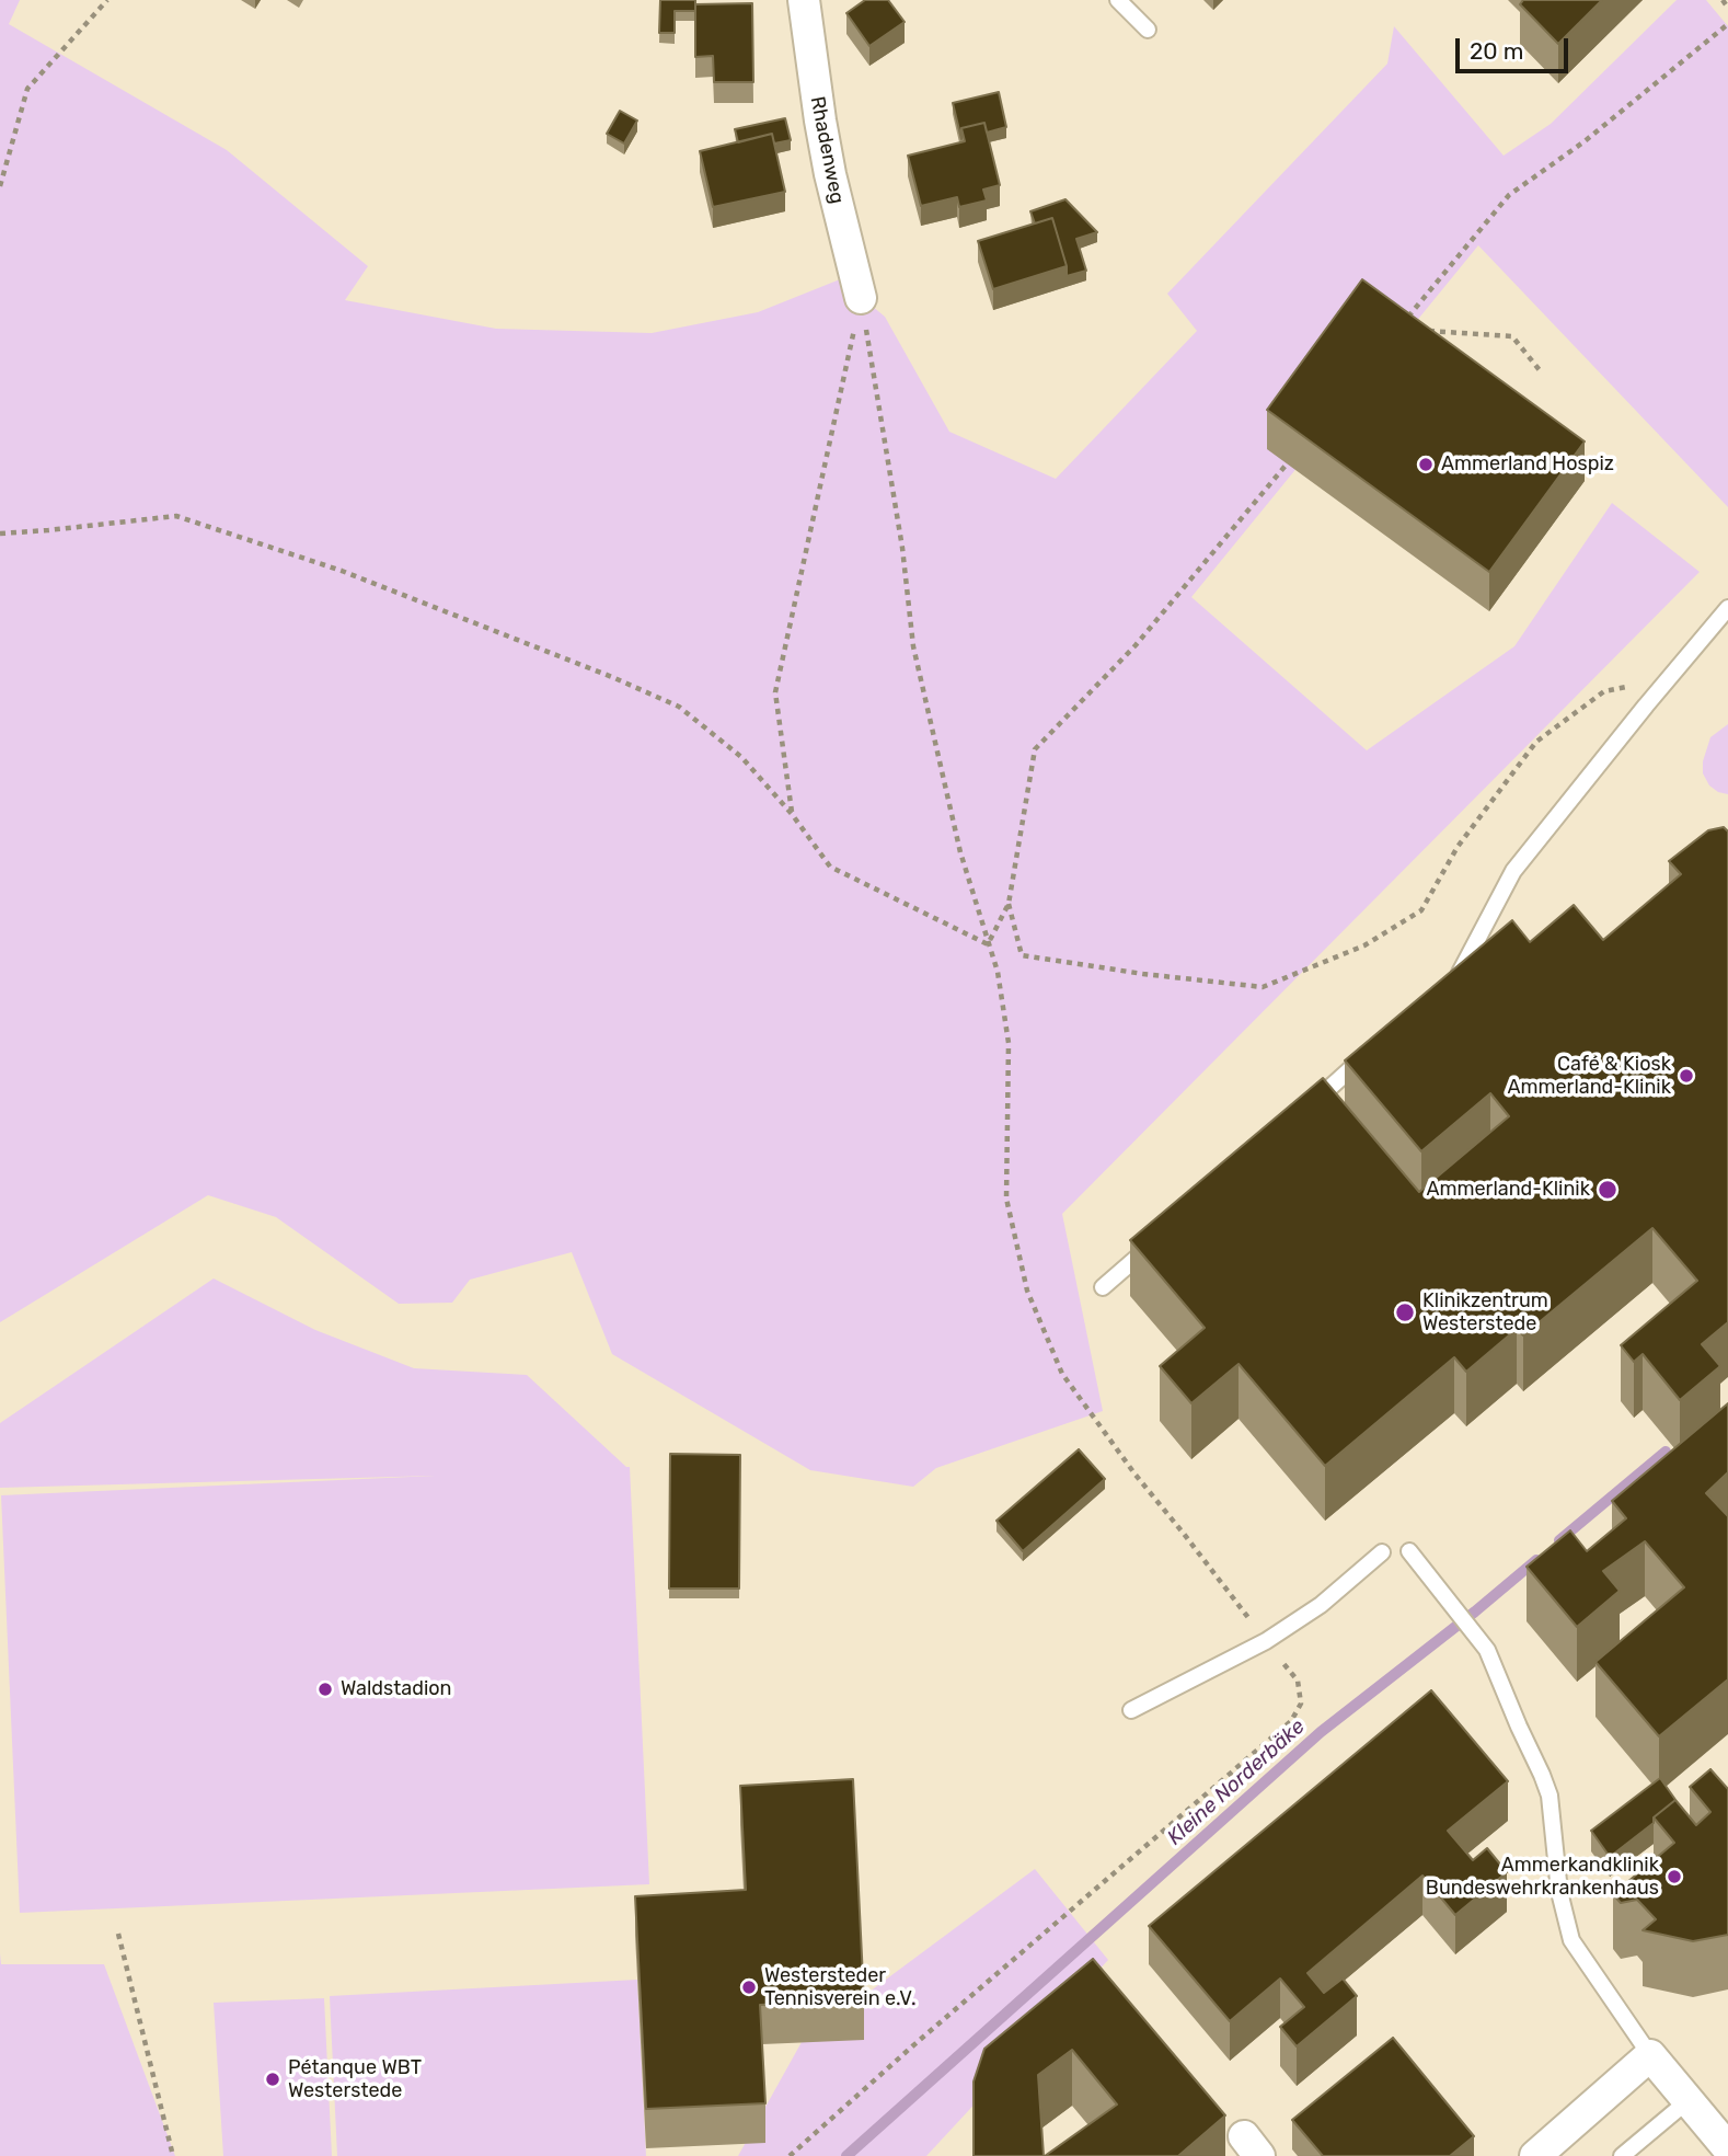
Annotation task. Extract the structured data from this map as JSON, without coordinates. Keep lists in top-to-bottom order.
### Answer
{
  "streets": {
    "street": ["Rhadenweg"]
  },
  "water": ["Kleine Norderbäke"],
  "places": [
    "Ammerland Hospiz",
    "Café & Kiosk Ammerland-Klinik",
    "Ammerland-Klinik",
    "Klinikzentrum Westerstede",
    "Waldstadion",
    "Ammerkandklinik Bundeswehrkrankenhaus",
    "Westersteder Tennisverein e.V.",
    "Pétanque WBT Westerstede"
  ],
  "scale_bar": "20 m"
}
